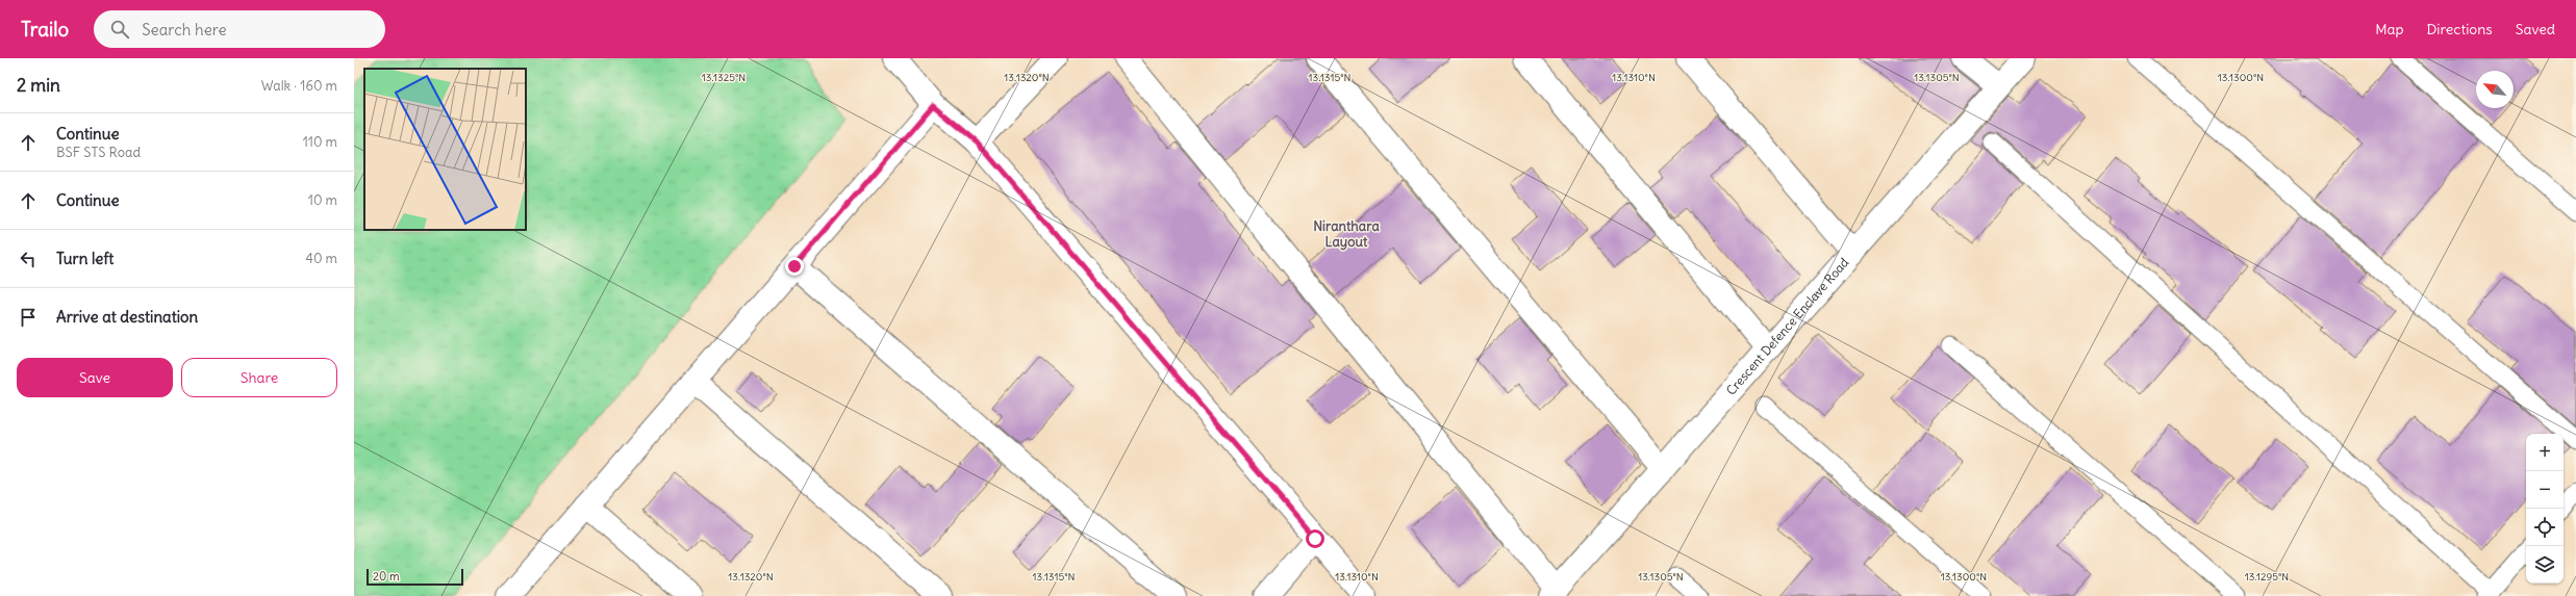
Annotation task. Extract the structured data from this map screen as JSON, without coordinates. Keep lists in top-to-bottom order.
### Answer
{
  "streets": {
    "street": ["Crescent Defence Enclave Road"]
  },
  "districts": ["Niranthara Layout"],
  "scale_bar": "20 m",
  "north": "top left",
  "page": {
    "header": "Trailo",
    "search": "Search here",
    "nav": ["Map", "Directions", "Saved"],
    "heading": ["2 min", "Walk · 160 m"],
    "list": [
      ["Continue", "BSF STS Road", "110 m"],
      ["Continue", "10 m"],
      ["Turn left", "40 m"],
      "Arrive at destination"
    ],
    "buttons": ["Save", "Share"],
    "map_buttons": ["+", "−"],
    "scale": "20 m"
  },
  "coordinates": [
    "13.1325°N",
    "13.1320°N",
    "13.1315°N",
    "13.1310°N",
    "13.1305°N",
    "13.1300°N",
    "13.1295°N"
  ]
}
